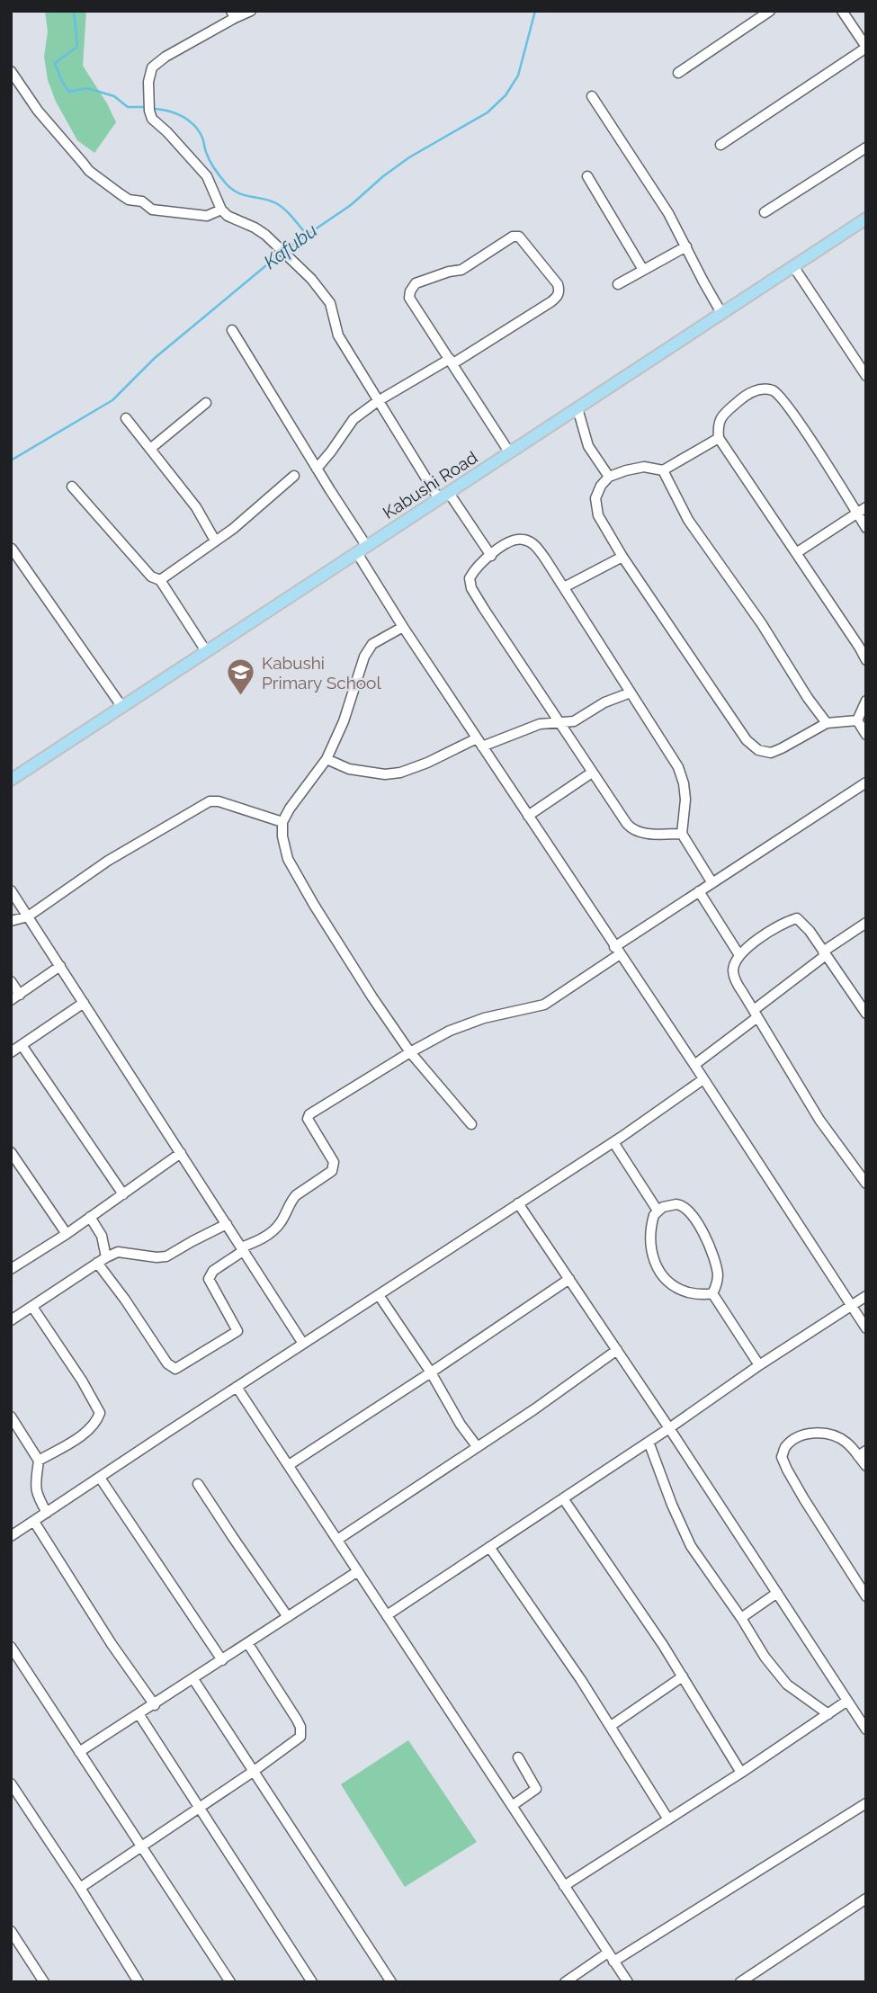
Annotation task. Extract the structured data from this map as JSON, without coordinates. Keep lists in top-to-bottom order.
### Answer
{
  "streets": {
    "main road": ["Kabushi Road"]
  },
  "water": ["Kafubu"],
  "places": {
    "school or university": ["Kabushi Primary School"]
  }
}
